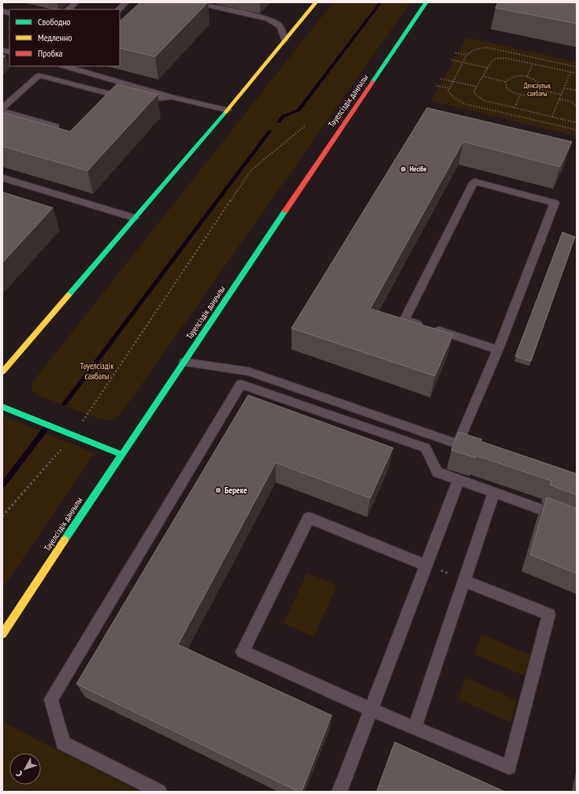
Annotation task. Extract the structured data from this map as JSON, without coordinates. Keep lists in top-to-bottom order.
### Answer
{
  "streets": {
    "street": ["Тәуелсіздік даңғылы"]
  },
  "parks": ["Денсаулық саябағы", "Тәуелсіздік саябағы"],
  "places": ["Несiбе", "Береке"],
  "legend": ["Свободно", "Медленно", "Пробка"],
  "north": "bottom left"
}
